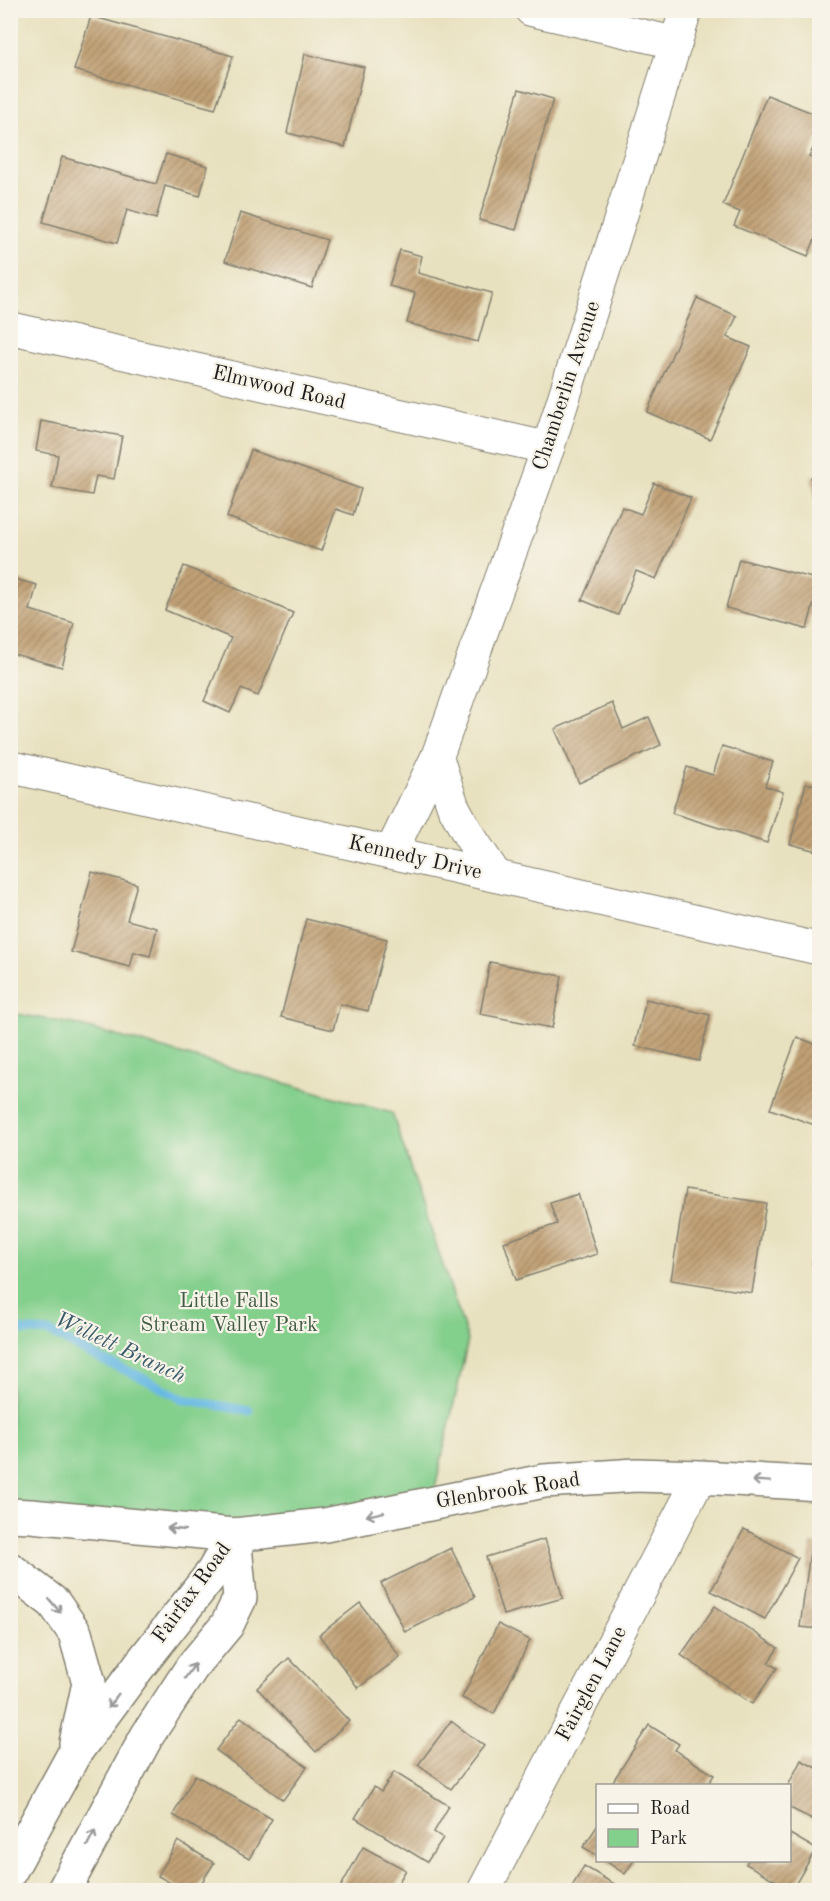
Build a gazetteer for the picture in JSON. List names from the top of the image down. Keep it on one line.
{"streets":{"street":["Chamberlin Avenue","Elmwood Road","Kennedy Drive","Glenbrook Road","Fairfax Road","Fairglen Lane"]},"crossings":[["Chamberlin Avenue","Elmwood Road"],["Chamberlin Avenue","Kennedy Drive"],["Glenbrook Road","Fairfax Road"],["Glenbrook Road","Fairglen Lane"]],"one_way":["Glenbrook Road"],"water":["Willett Branch"],"parks":["Little Falls Stream Valley Park"],"legend":["Road","Park"]}
